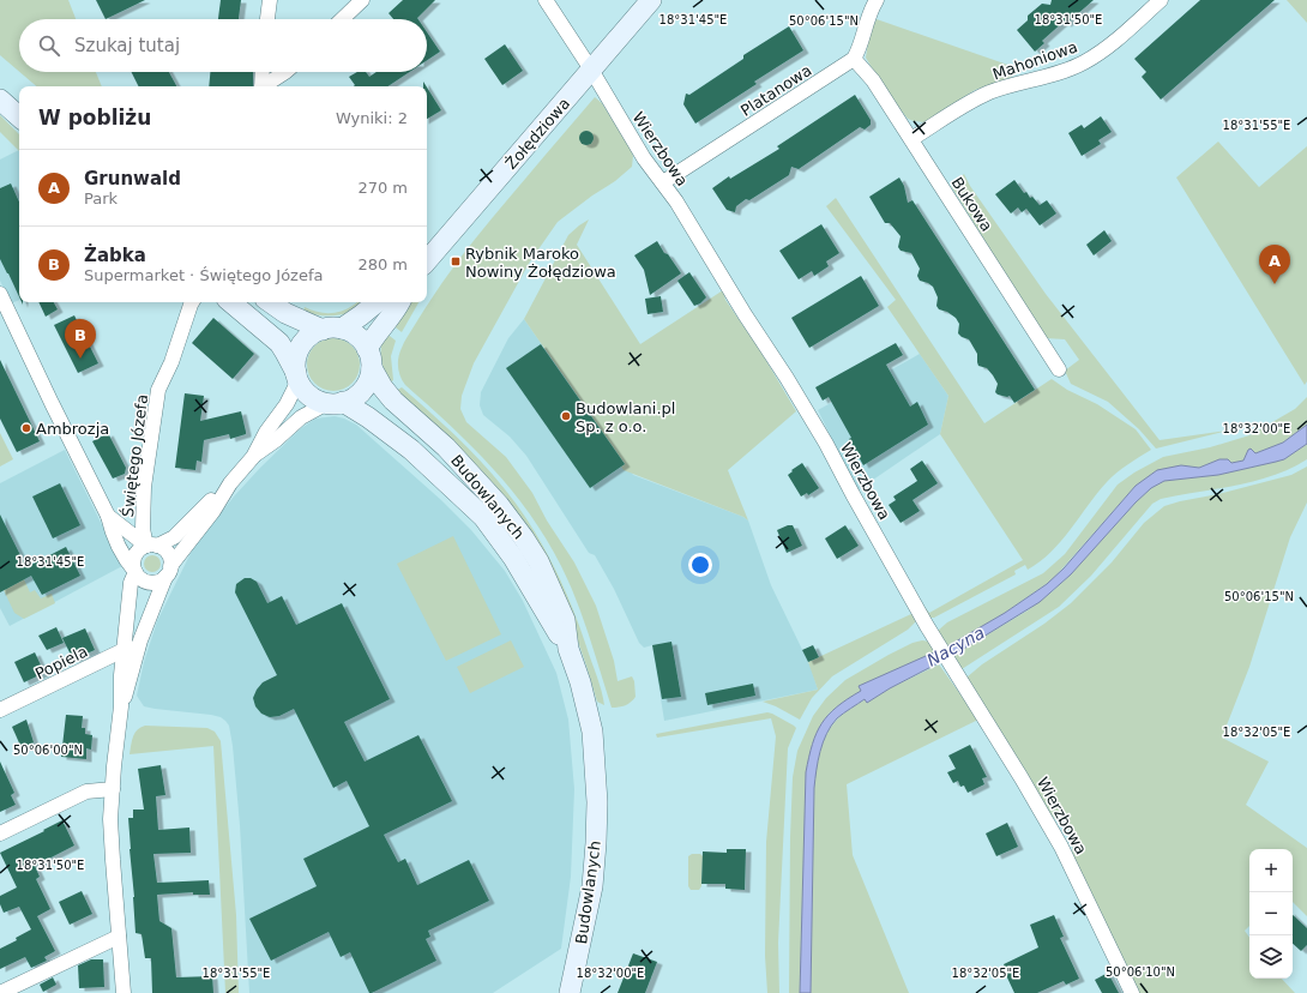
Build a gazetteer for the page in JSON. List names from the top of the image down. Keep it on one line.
{"streets":{"street":["Mahoniowa","Platanowa","Żołędziowa","Wierzbowa","Bukowa","Świętego Józefa","Budowlanych","Popiela"]},"crossings":[["Mahoniowa","Bukowa"],["Platanowa","Wierzbowa"],["Platanowa","Bukowa"],["Żołędziowa","Wierzbowa"]],"water":["Nacyna"],"places":{"transit":["Rybnik Maroko Nowiny Żołędziowa"],"other":["Budowlani.pl Sp. z o.o.","Ambrozja"]},"page":{"search":"Szukaj tutaj","heading":["W pobliżu","Wyniki: 2"],"list":[{"mark":"A","name":"Grunwald","note":"Park","value":"270 m"},{"mark":"B","name":"Żabka","note":"Supermarket · Świętego Józefa","value":"280 m"}],"pins":["A","B"],"map_buttons":["+","−"]},"coordinates":["18°31'50\"E","18°31'45\"E","50°06'15\"N","18°31'55\"E","18°32'00\"E","18°32'05\"E","50°06'00\"N","50°06'10\"N"]}
